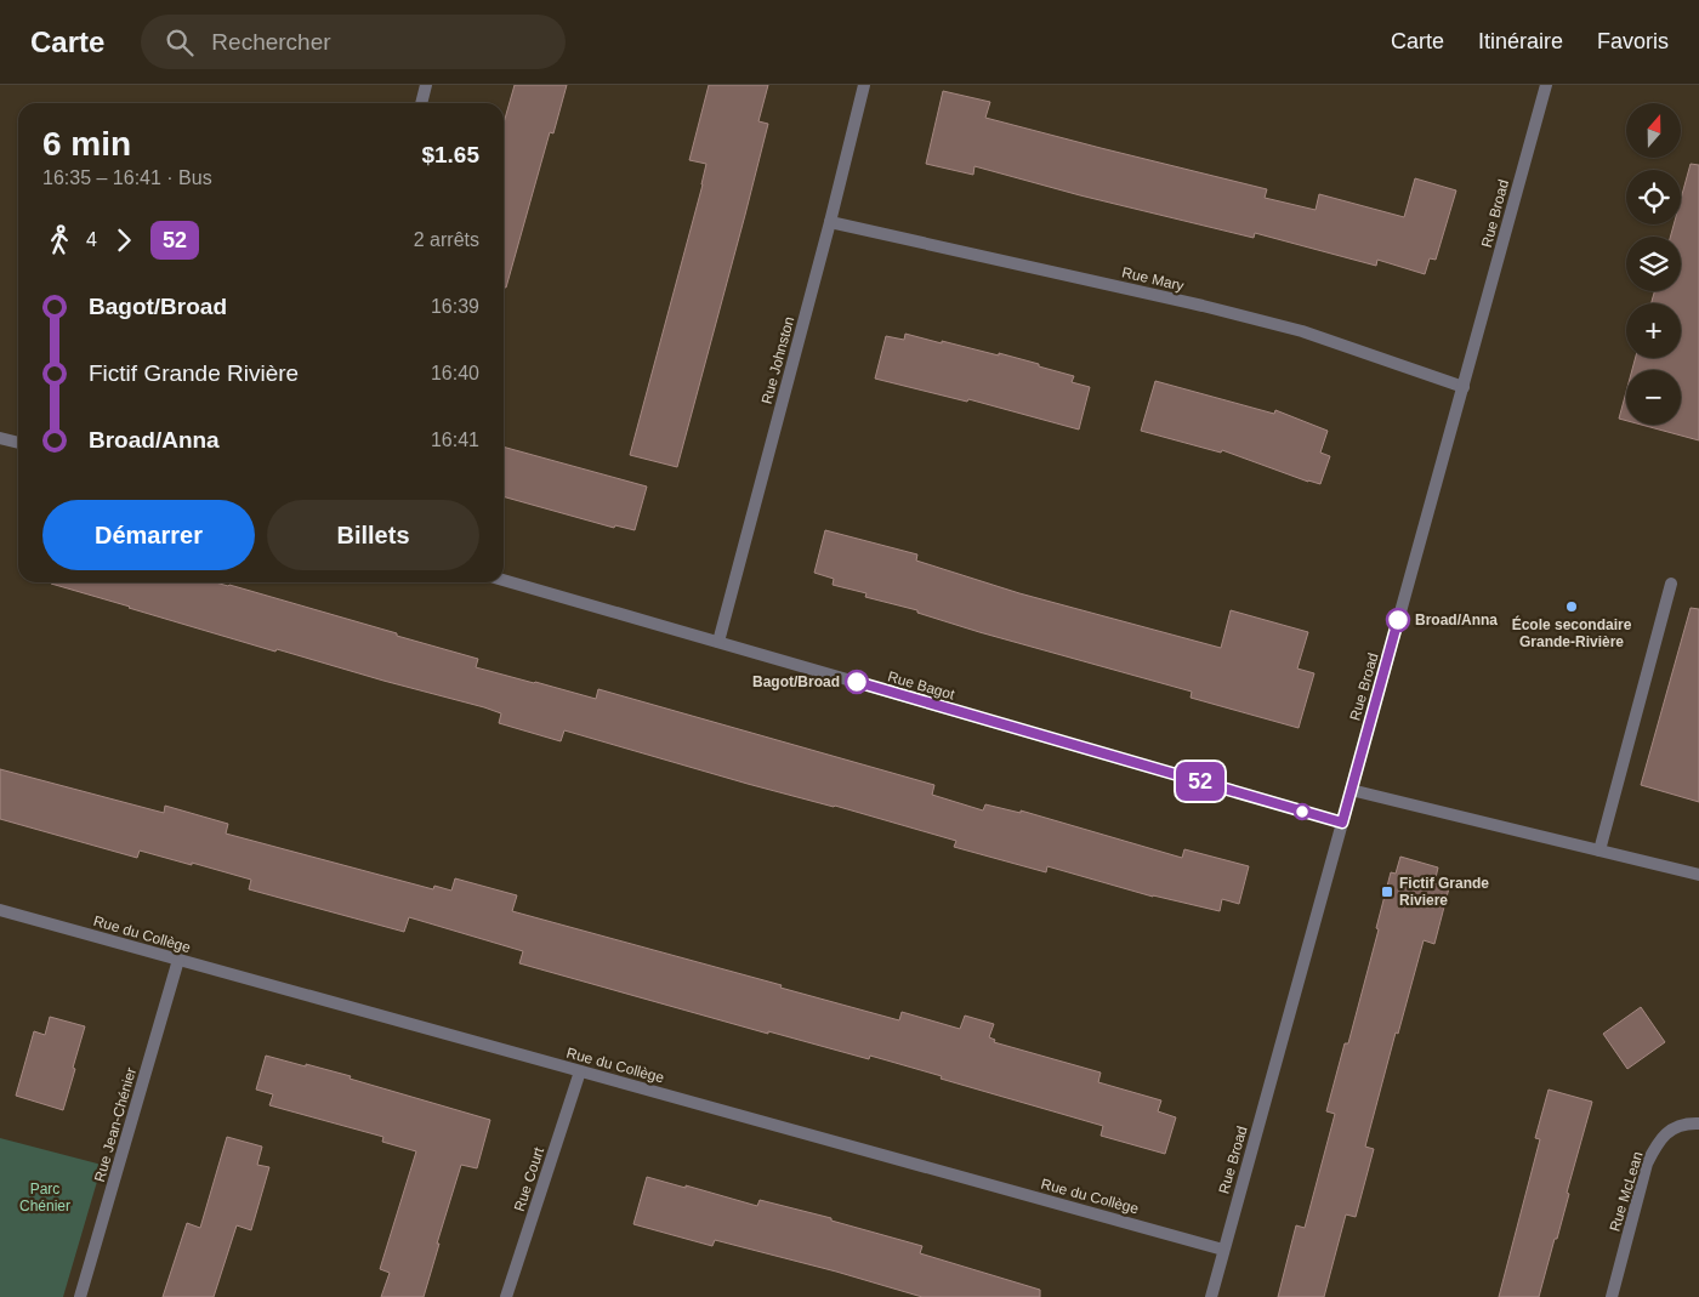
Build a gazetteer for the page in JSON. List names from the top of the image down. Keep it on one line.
{"streets":{"street":["Rue Broad","Rue Mary","Rue Johnston","Rue Bagot","Rue du Collège","Rue Jean-Chénier","Rue Court","Rue McLean"]},"crossings":[["Rue Broad","Rue Mary"],["Rue Broad","Rue Bagot"],["Rue Broad","Rue du Collège"],["Rue Mary","Rue Johnston"],["Rue Johnston","Rue Bagot"],["Rue du Collège","Rue Jean-Chénier"],["Rue du Collège","Rue Court"]],"parks":["Parc Chénier"],"places":{"other":["École secondaire Grande-Rivière","Broad/Anna","Bagot/Broad"],"transit":["Fictif Grande Riviere"]},"lines":["bus line 52"],"north":"top","page":{"header":"Carte","search":"Rechercher","nav":["Carte","Itinéraire","Favoris"],"on_map":"52","map_buttons":["+","−"],"heading":["6 min","16:35 – 16:41 · Bus","$1.65"],"legs":["4","52","2 arrêts"],"list":[{"name":"Bagot/Broad","value":"16:39"},{"name":"Fictif Grande Rivière","value":"16:40"},{"name":"Broad/Anna","value":"16:41"}],"buttons":["Démarrer","Billets"]}}
